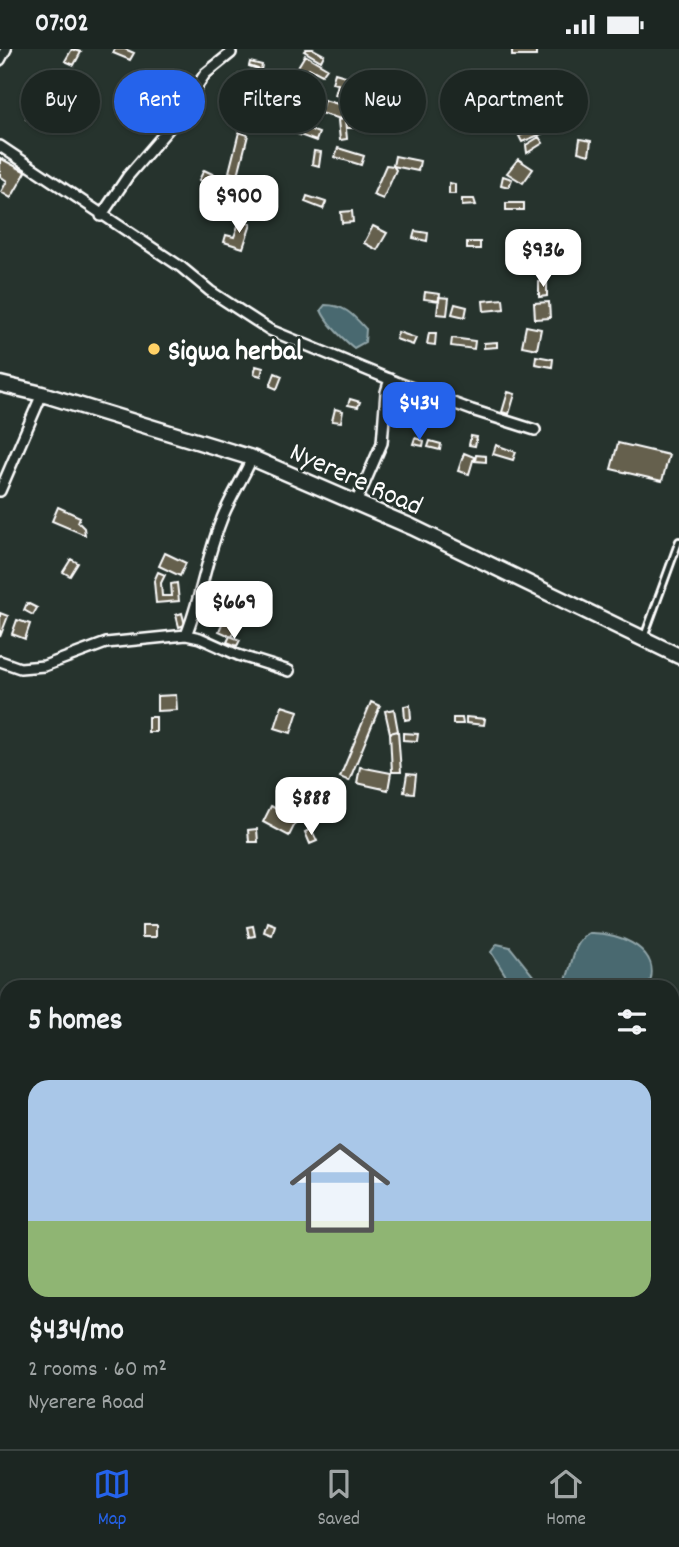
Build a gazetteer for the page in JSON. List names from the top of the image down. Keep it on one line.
{"streets":{"main road":["Nyerere Road"]},"places":["Sigwa herbal"],"page":{"status":"07:02","chip":["Buy","Rent","Filters","New","Apartment"],"price":["$900","$936","$434","$669","$888"],"heading":"5 homes","list":[{"name":"$434/mo","note":"2 rooms · 60 m² · Nyerere Road"}],"tabs":["Map","Saved","Home"]}}
